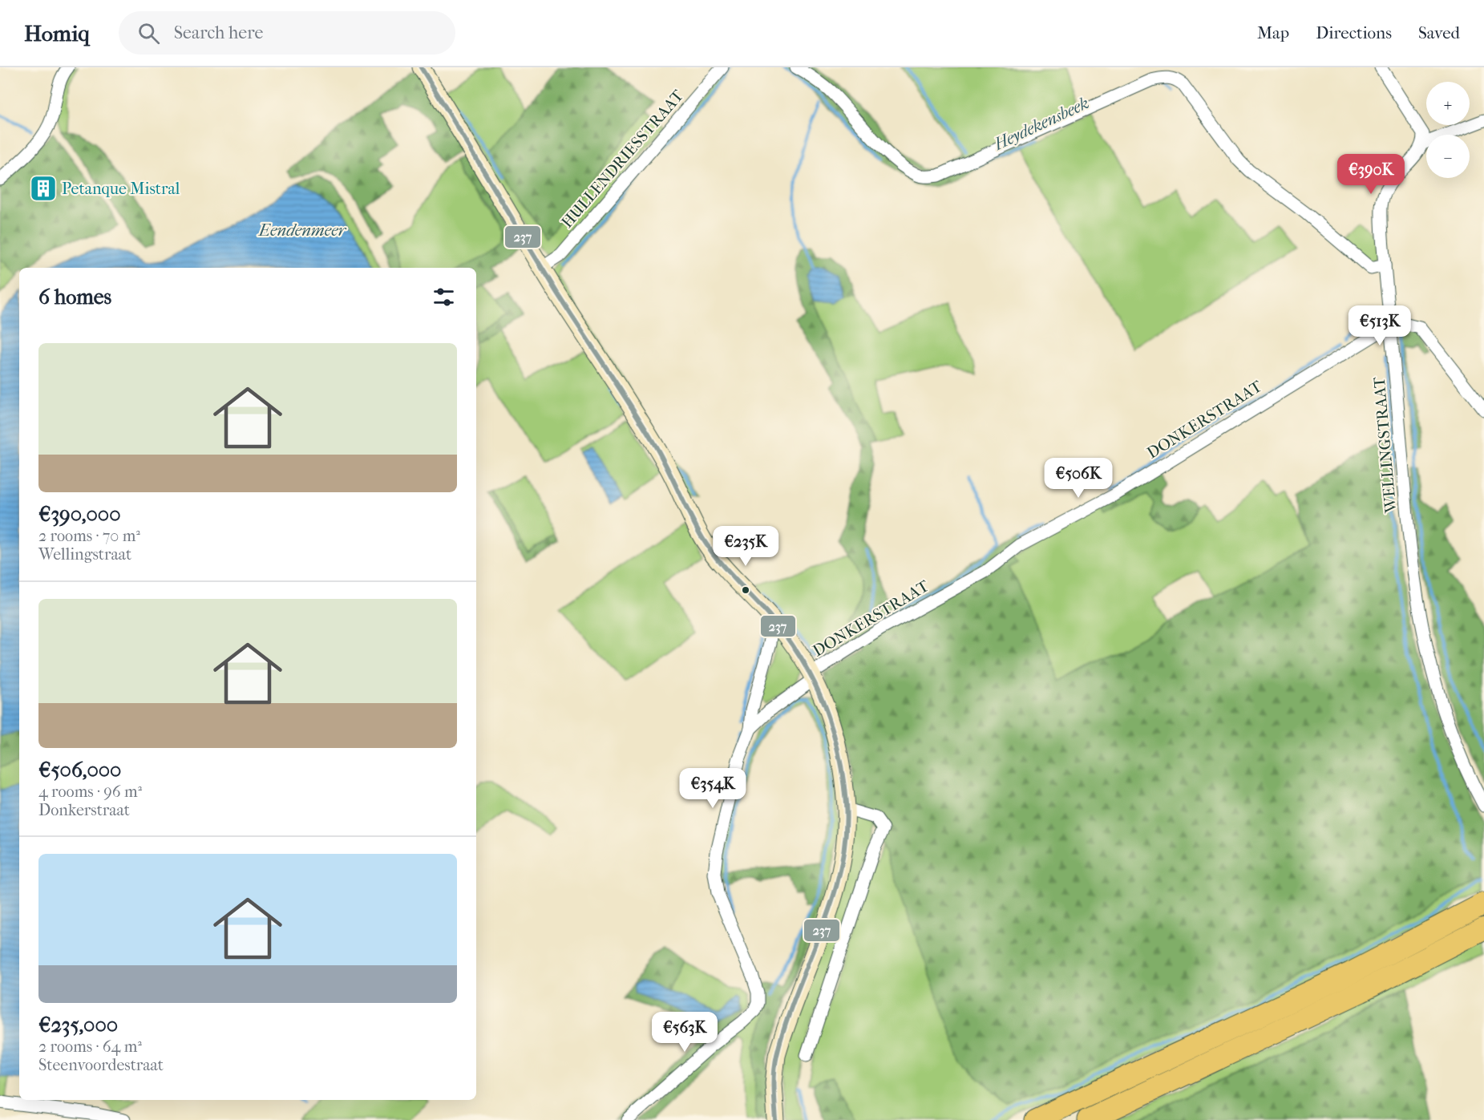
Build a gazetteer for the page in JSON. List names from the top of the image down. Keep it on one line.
{"streets":{"street":["HULLENDRIESSTRAAT","DONKERSTRAAT","WELLINGSTRAAT"]},"crossings":[["DONKERSTRAAT","WELLINGSTRAAT"]],"water":["Heydekensbeek","Eendenmeer"],"places":{"building":["Petanque Mistral"]},"lines":["transit line 237"],"page":{"header":"Homiq","search":"Search here","nav":["Map","Directions","Saved"],"map_buttons":["+","−"],"price":["€390K","€513K","€506K","€235K","€354K","€563K"],"heading":"6 homes","list":[{"name":"€390,000","note":"2 rooms · 70 m² · Wellingstraat"},{"name":"€506,000","note":"4 rooms · 96 m² · Donkerstraat"},{"name":"€235,000","note":"2 rooms · 64 m² · Steenvoordestraat"}]}}
